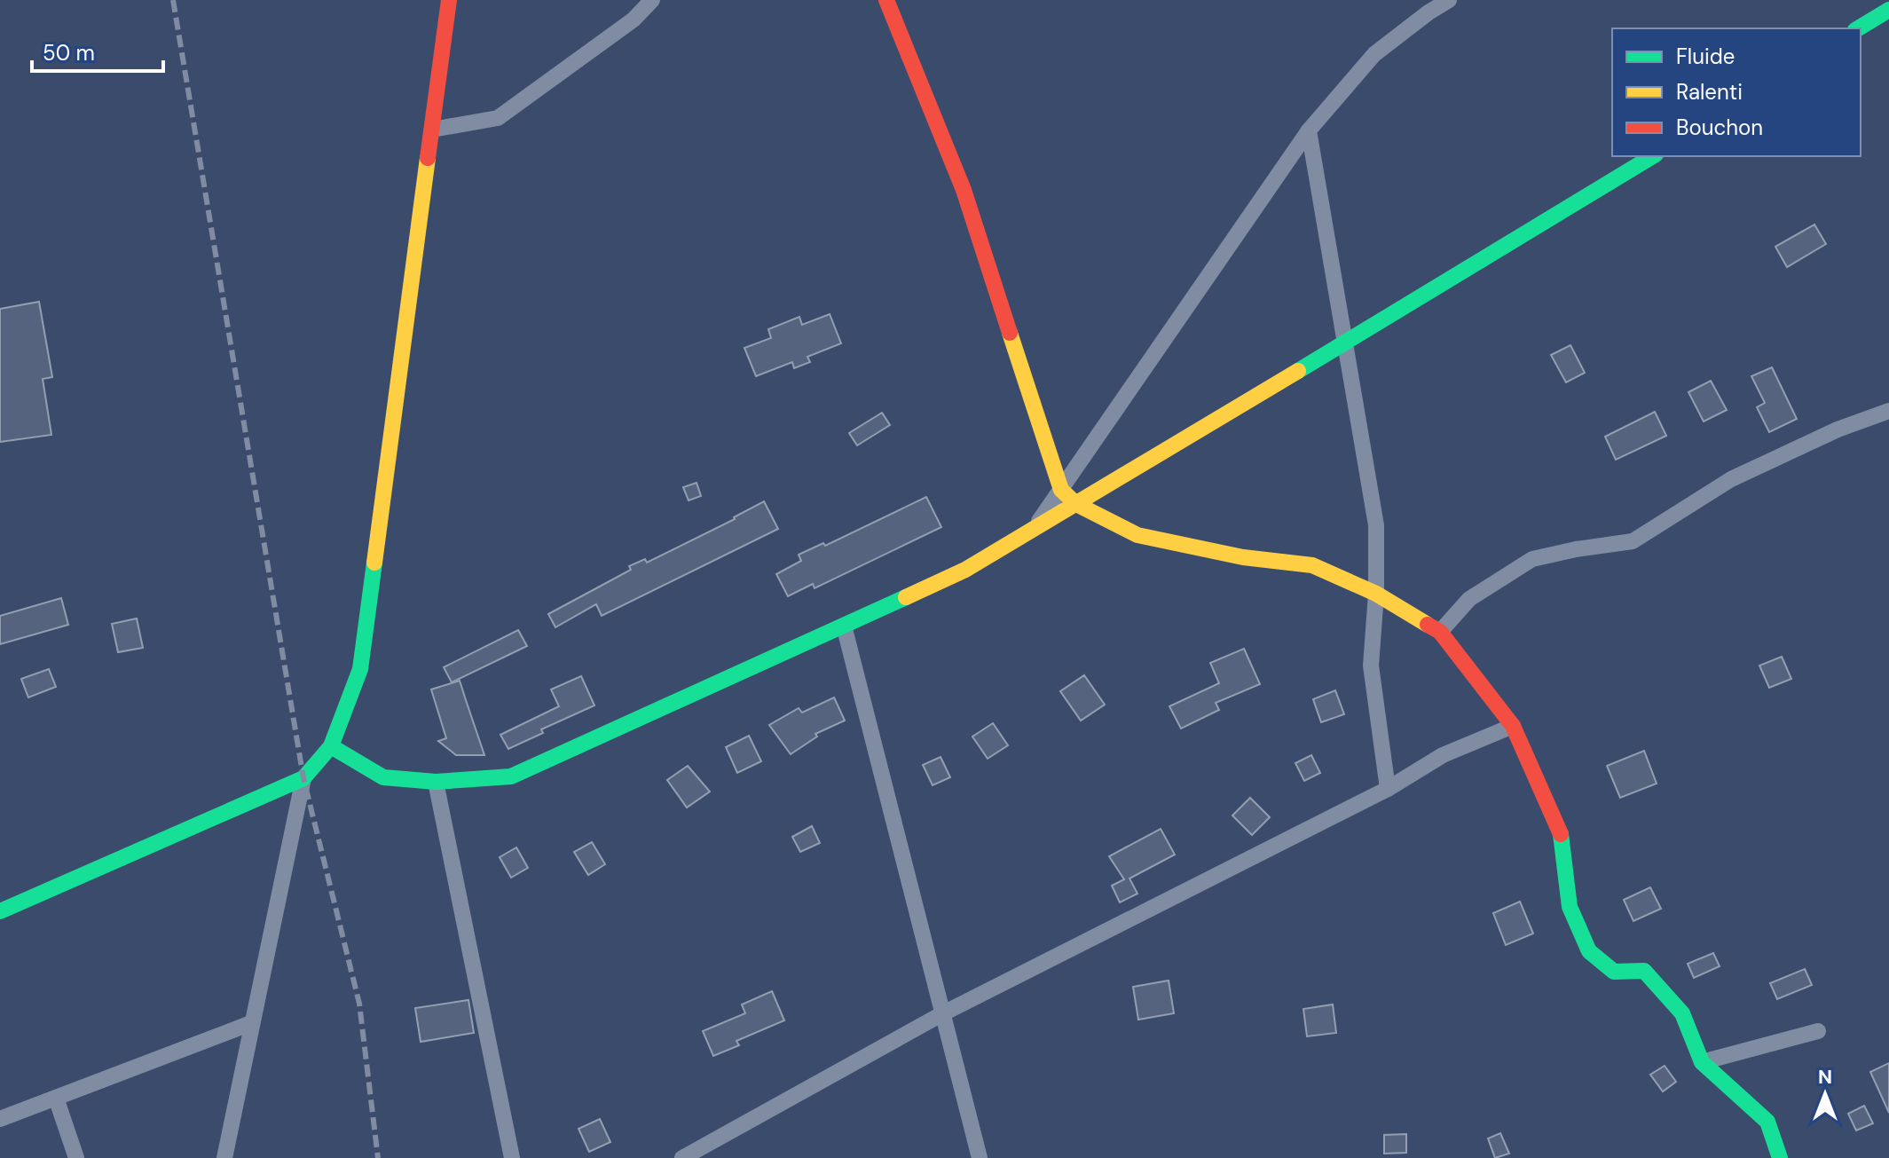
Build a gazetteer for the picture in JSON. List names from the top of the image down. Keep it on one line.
{"legend":["Fluide","Ralenti","Bouchon"],"scale_bar":"50 m","north":"top"}
